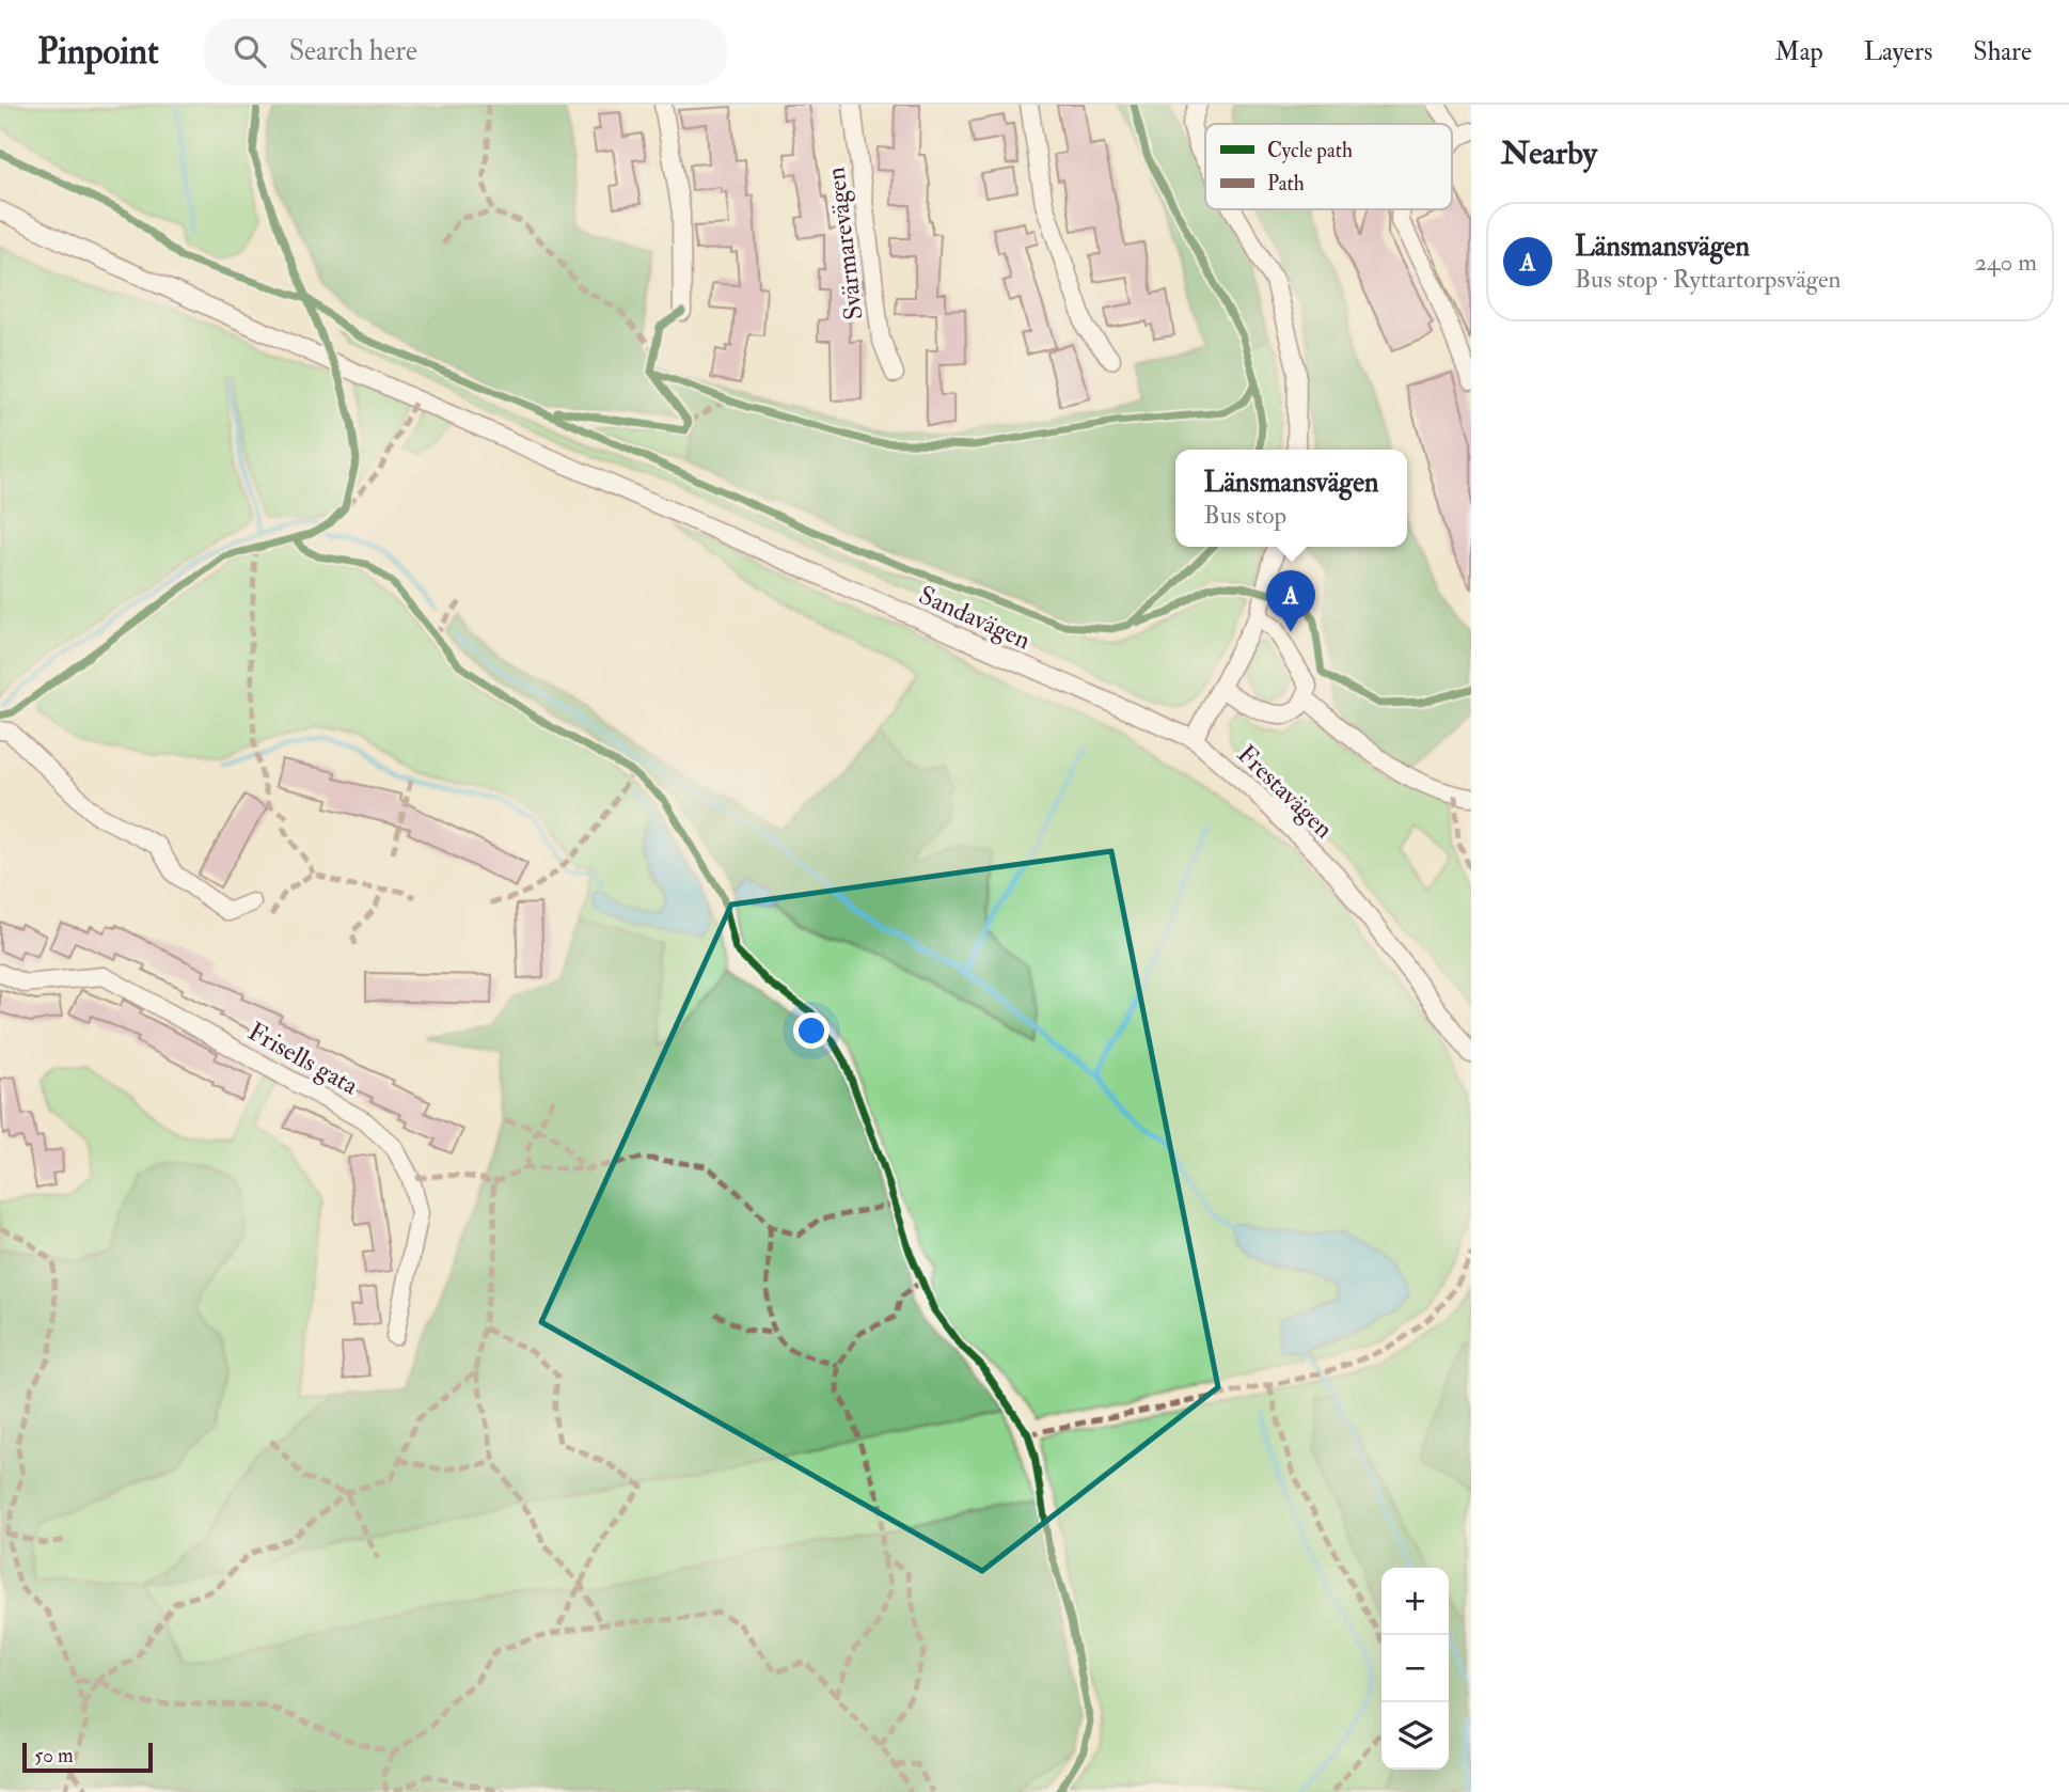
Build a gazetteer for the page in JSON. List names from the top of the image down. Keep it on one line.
{"streets":{"street":["Svärmarevägen","Sandavägen","Frestavägen","Frisells gata"]},"crossings":[["Sandavägen","Frestavägen"]],"legend":["Cycle path","Path"],"scale_bar":"50 m","page":{"header":"Pinpoint","search":"Search here","nav":["Map","Layers","Share"],"heading":"Nearby","list":[{"mark":"A","name":"Länsmansvägen","note":"Bus stop · Ryttartorpsvägen","value":"240 m"}],"popup":["Länsmansvägen","Bus stop"],"pins":"A","map_buttons":["+","−"],"scale":"50 m"}}
